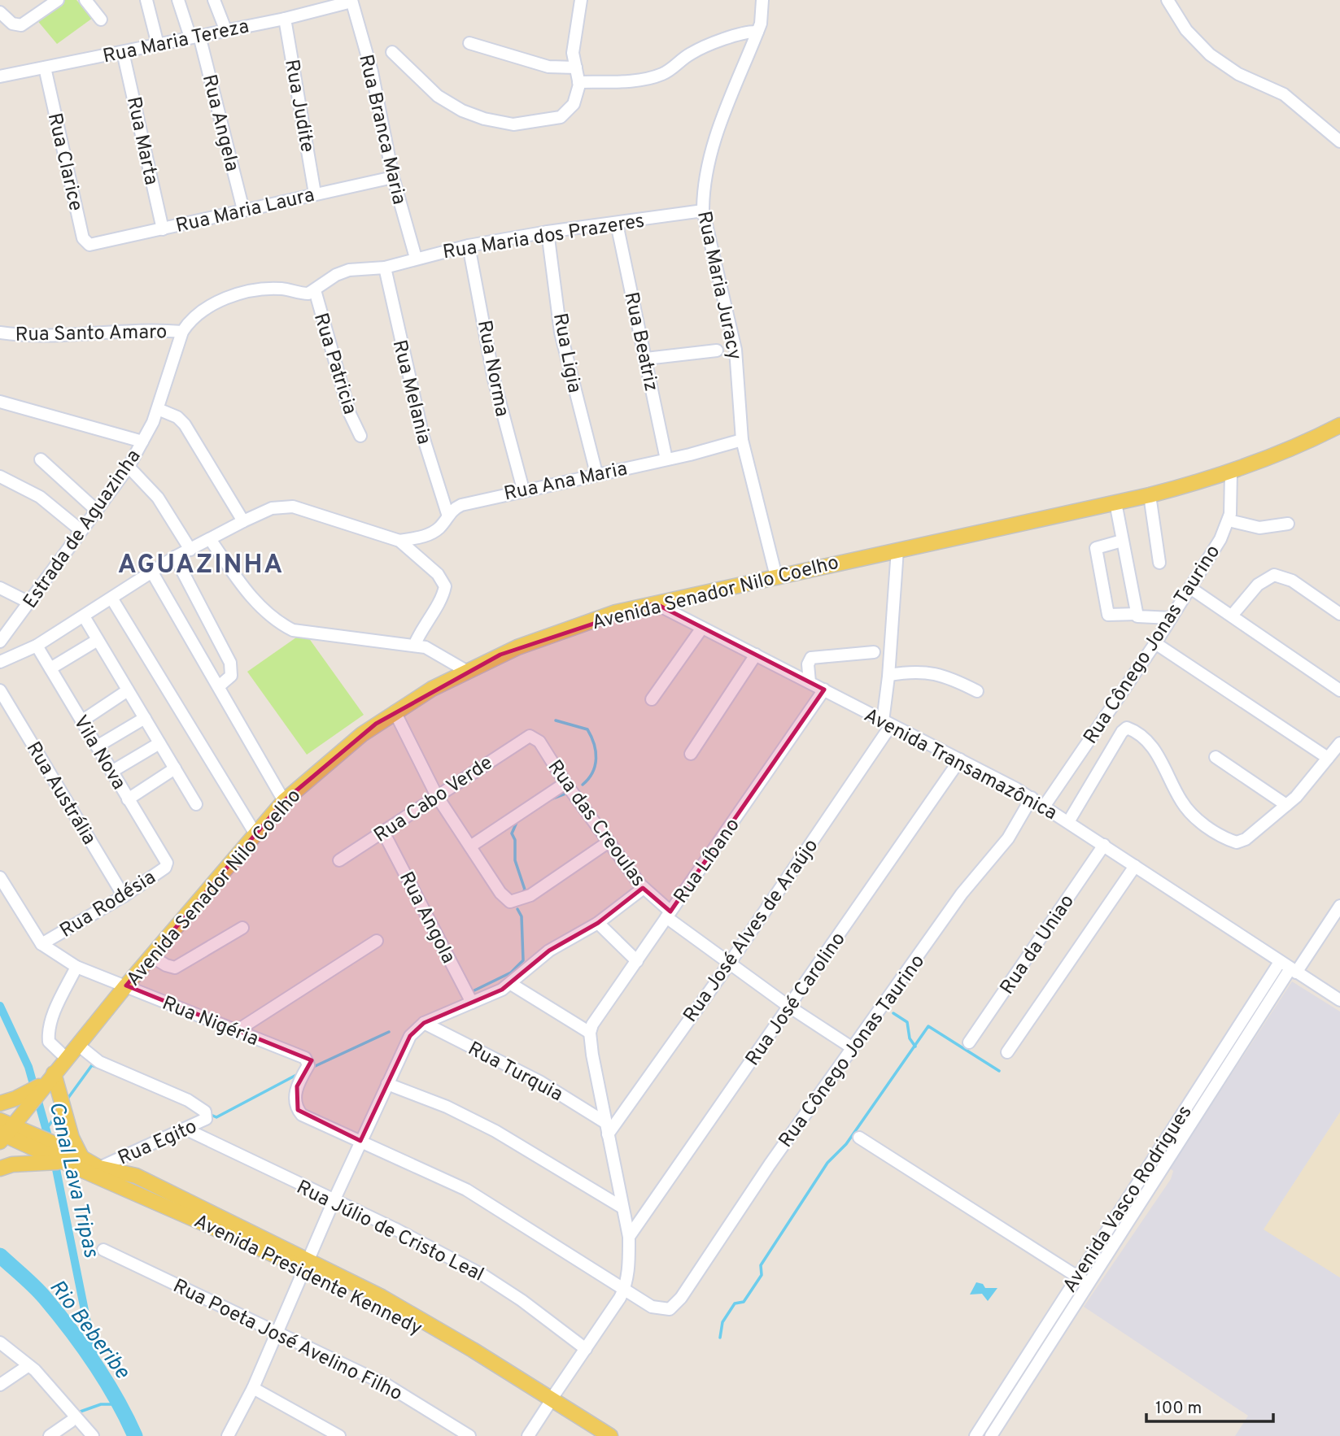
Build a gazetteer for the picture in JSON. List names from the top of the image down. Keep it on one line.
{"streets":{"main road":["Avenida Senador Nilo Coelho","Avenida Presidente Kennedy"],"street":["Rua Maria Tereza","Rua Judite","Rua Angela","Rua Branca Maria","Rua Marta","Rua Clarice","Rua Maria Laura","Rua Maria dos Prazeres","Rua Maria Juracy","Rua Santo Amaro","Rua Beatriz","Rua Ligia","Rua Patricia","Rua Norma","Rua Melania","Rua Ana Maria","Estrada de Aguazinha","Rua Cônego Jonas Taurino","Vila Nova","Avenida Transamazônica","Rua Austrália","Rua Cabo Verde","Rua das Creoulas","Rua Líbano","Rua Rodésia","Rua Angola","Rua José Alves de Araújo","Rua da Uniao","Rua José Carolino","Rua Nigéria","Rua Turquia","Rua Egito","Avenida Vasco Rodrigues","Rua Júlio de Cristo Leal","Rua Poeta José Avelino Filho"]},"crossings":[["Rua Maria Tereza","Rua Judite"],["Rua Maria Tereza","Rua Angela"],["Rua Maria Tereza","Rua Branca Maria"],["Rua Maria Tereza","Rua Marta"],["Rua Maria Tereza","Rua Clarice"],["Rua Judite","Rua Maria Laura"],["Rua Angela","Rua Maria Laura"],["Rua Branca Maria","Rua Maria Laura"],["Rua Branca Maria","Rua Maria dos Prazeres"],["Rua Marta","Rua Maria Laura"],["Rua Clarice","Rua Maria Laura"],["Rua Maria dos Prazeres","Rua Maria Juracy"],["Rua Maria dos Prazeres","Rua Beatriz"],["Rua Maria dos Prazeres","Rua Ligia"],["Rua Maria dos Prazeres","Rua Norma"],["Rua Maria dos Prazeres","Rua Melania"],["Rua Maria Juracy","Rua Ana Maria"],["Rua Maria Juracy","Avenida Senador Nilo Coelho"],["Rua Santo Amaro","Estrada de Aguazinha"],["Rua Beatriz","Rua Ana Maria"],["Rua Ligia","Rua Ana Maria"],["Rua Patricia","Estrada de Aguazinha"],["Rua Norma","Rua Ana Maria"],["Rua Melania","Rua Ana Maria"],["Avenida Senador Nilo Coelho","Rua Cônego Jonas Taurino"],["Avenida Senador Nilo Coelho","Avenida Transamazônica"],["Avenida Senador Nilo Coelho","Rua José Alves de Araújo"],["Avenida Senador Nilo Coelho","Rua Nigéria"],["Avenida Senador Nilo Coelho","Rua Egito"],["Avenida Senador Nilo Coelho","Avenida Presidente Kennedy"],["Rua Cônego Jonas Taurino","Avenida Transamazônica"],["Rua Cônego Jonas Taurino","Rua das Creoulas"],["Vila Nova","Rua Rodésia"],["Avenida Transamazônica","Rua Líbano"],["Avenida Transamazônica","Rua José Alves de Araújo"],["Avenida Transamazônica","Rua da Uniao"],["Avenida Transamazônica","Rua José Carolino"],["Avenida Transamazônica","Avenida Vasco Rodrigues"],["Rua Austrália","Rua Rodésia"],["Rua Cabo Verde","Rua das Creoulas"],["Rua Cabo Verde","Rua Angola"],["Rua das Creoulas","Rua Líbano"],["Rua das Creoulas","Rua José Alves de Araújo"],["Rua das Creoulas","Rua José Carolino"],["Rua Rodésia","Rua Nigéria"],["Rua José Alves de Araújo","Rua Turquia"],["Rua Egito","Rua Júlio de Cristo Leal"],["Rua Egito","Avenida Presidente Kennedy"]],"districts":["AGUAZINHA"],"water":["Canal Lava Tripas","Rio Beberibe"],"scale_bar":"100 m"}
